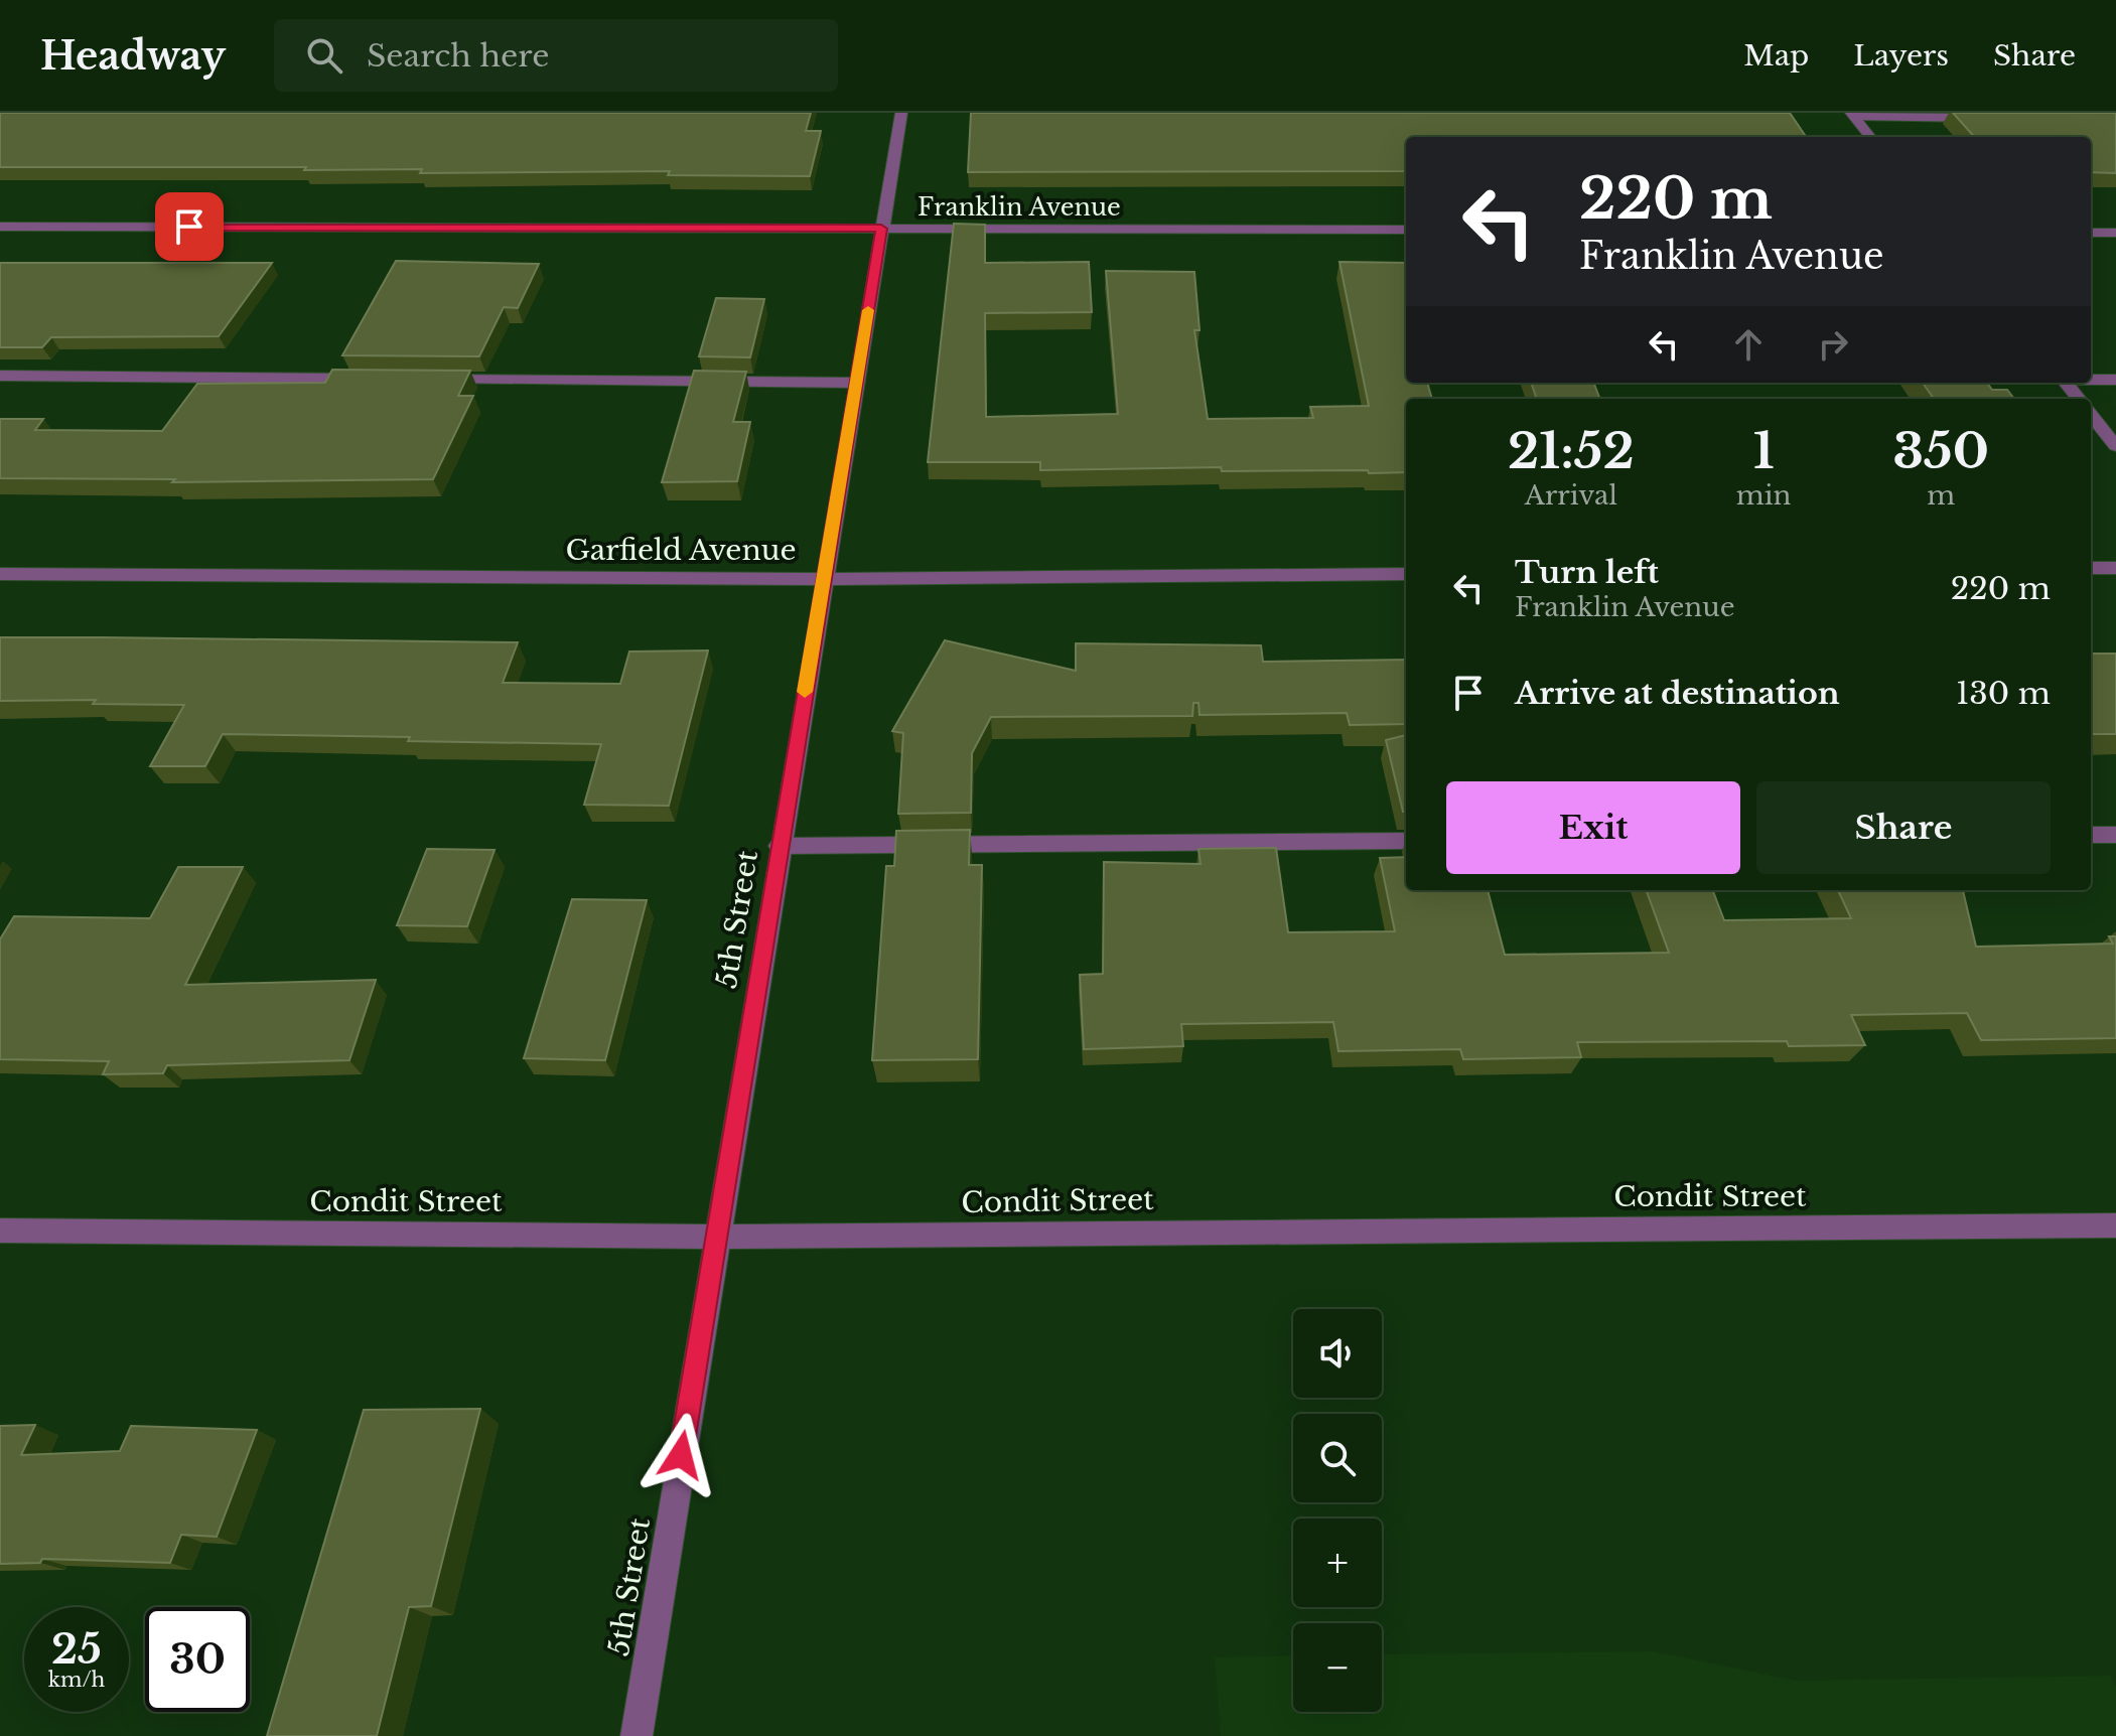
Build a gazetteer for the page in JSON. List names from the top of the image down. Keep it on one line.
{"streets":{"street":["Franklin Avenue","Garfield Avenue","5th Street","Condit Street"]},"crossings":[["Franklin Avenue","5th Street"],["Garfield Avenue","5th Street"],["5th Street","Condit Street"]],"page":{"header":"Headway","search":"Search here","nav":["Map","Layers","Share"],"turn":["220 m","Franklin Avenue"],"eta":["21:52","Arrival","1","min","350","m"],"list":[{"name":"Turn left","note":"Franklin Avenue","value":"220 m"},{"name":"Arrive at destination","value":"130 m"}],"buttons":["Exit","Share"],"map_buttons":["+","−"],"speed":"25 km/h","limit":"30"}}
